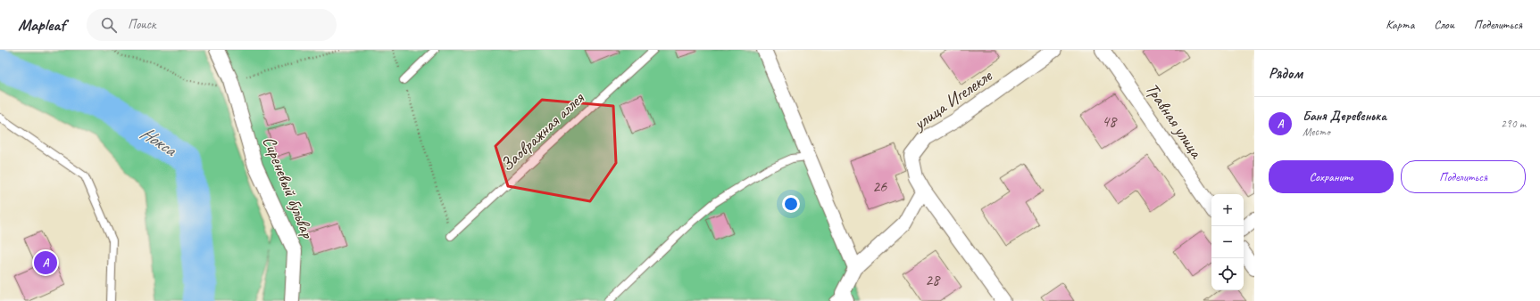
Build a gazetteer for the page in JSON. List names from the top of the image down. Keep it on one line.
{"streets":{"street":["улица Игелекле","Травная улица","Сиреневый бульвар"],"lane":["Заовражная аллея"]},"water":["Нокса"],"house_numbers":["48","26","28"],"page":{"header":"Mapleaf","search":"Поиск","nav":["Карта","Слои","Поделиться"],"heading":"Рядом","list":[{"mark":"A","name":"Баня Деревенька","note":"Место","value":"290 m"}],"buttons":["Сохранить","Поделиться"],"map_buttons":["+","−"],"pins":"A"}}
